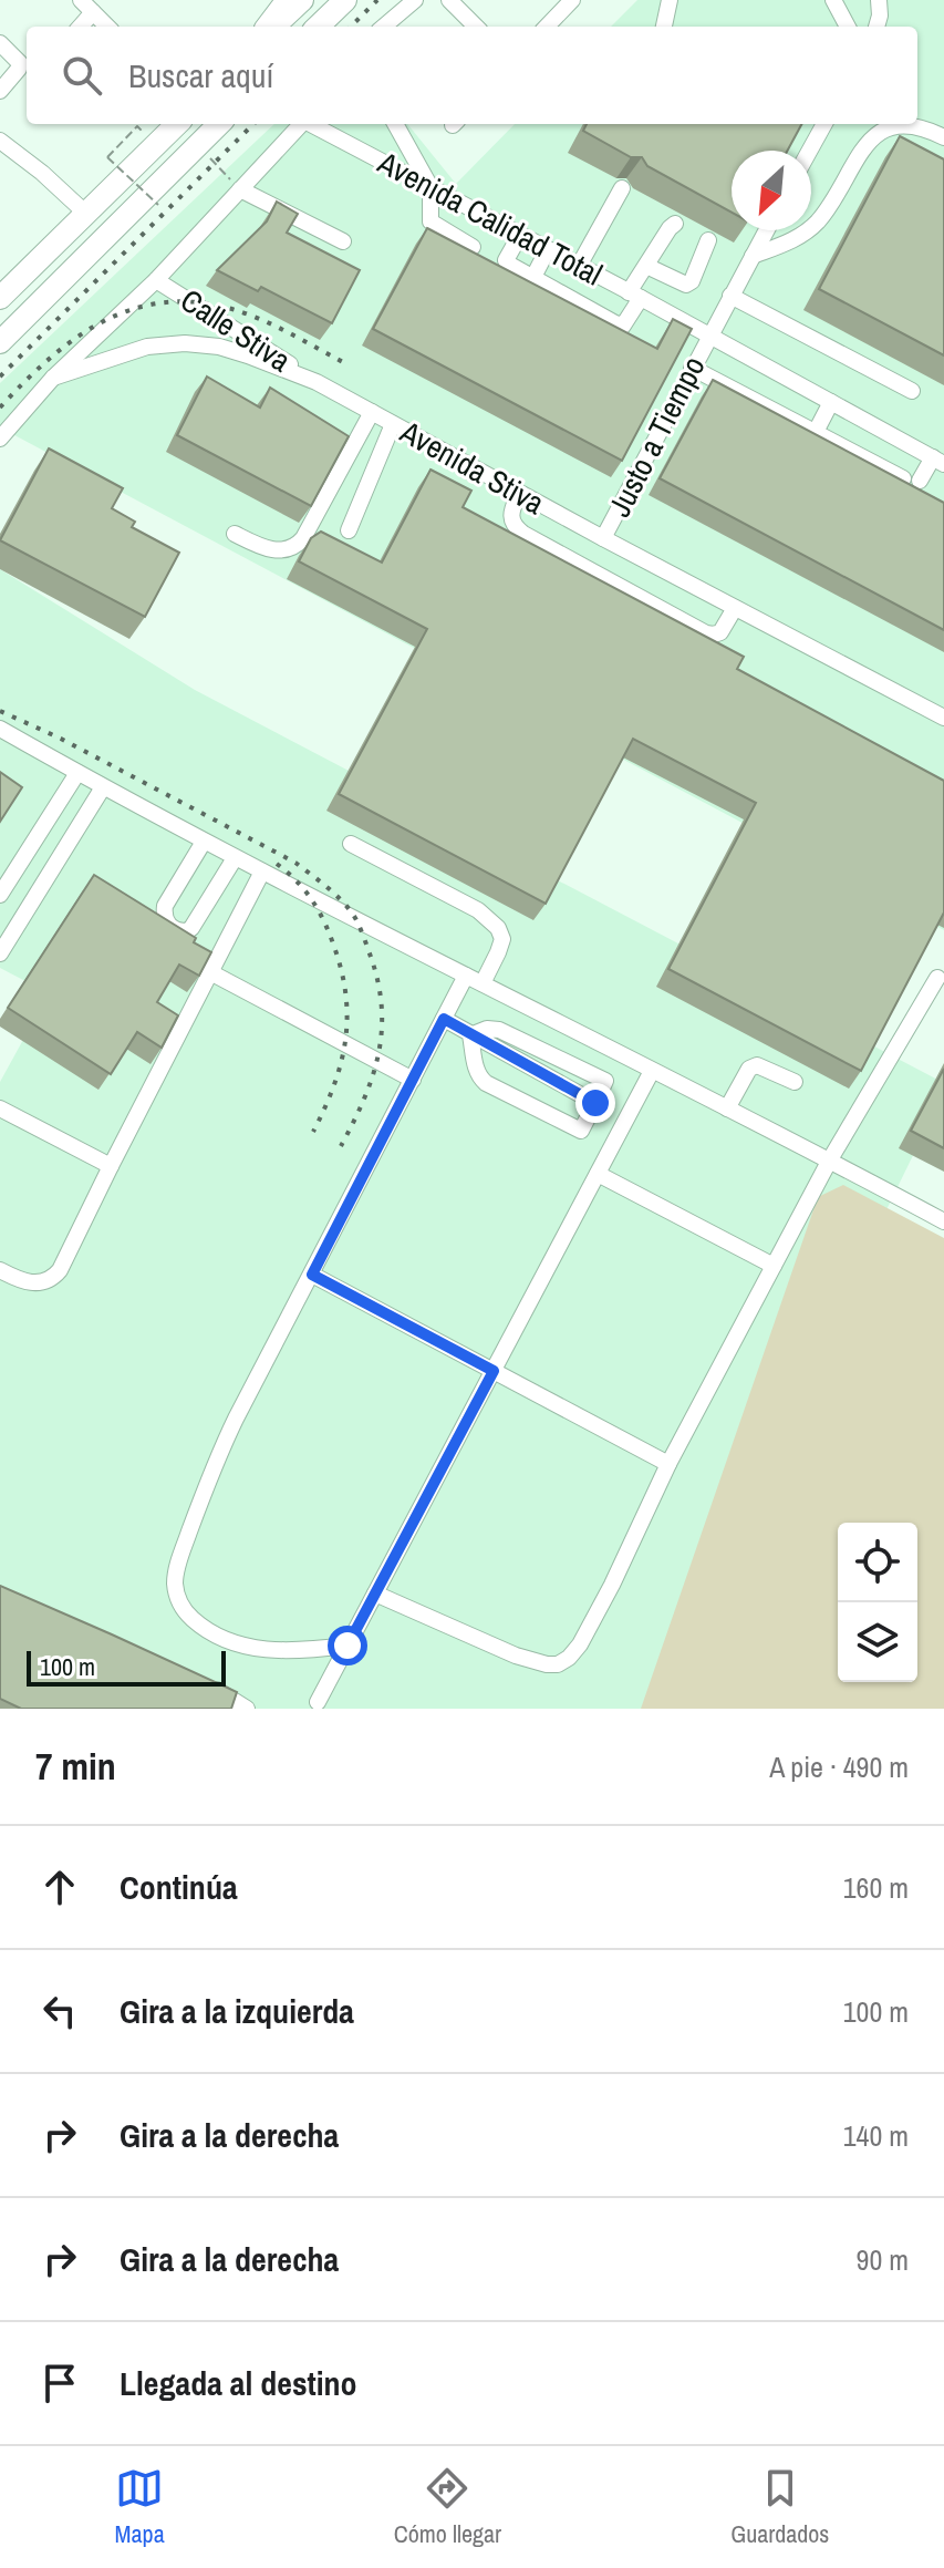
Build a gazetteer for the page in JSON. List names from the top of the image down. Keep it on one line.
{"streets":{"street":["Avenida Calidad Total","Calle Stiva","Justo a Tiempo","Avenida Stiva"]},"crossings":[["Avenida Calidad Total","Calle Stiva"],["Avenida Calidad Total","Justo a Tiempo"],["Avenida Calidad Total","Avenida Stiva"],["Calle Stiva","Avenida Stiva"],["Justo a Tiempo","Avenida Stiva"]],"scale_bar":"100 m","north":"bottom left","page":{"search":"Buscar aquí","scale":"100 m","heading":["7 min","A pie · 490 m"],"list":[["Continúa","160 m"],["Gira a la izquierda","100 m"],["Gira a la derecha","140 m"],["Gira a la derecha","90 m"],"Llegada al destino"],"nav":["Mapa","Cómo llegar","Guardados"]}}
